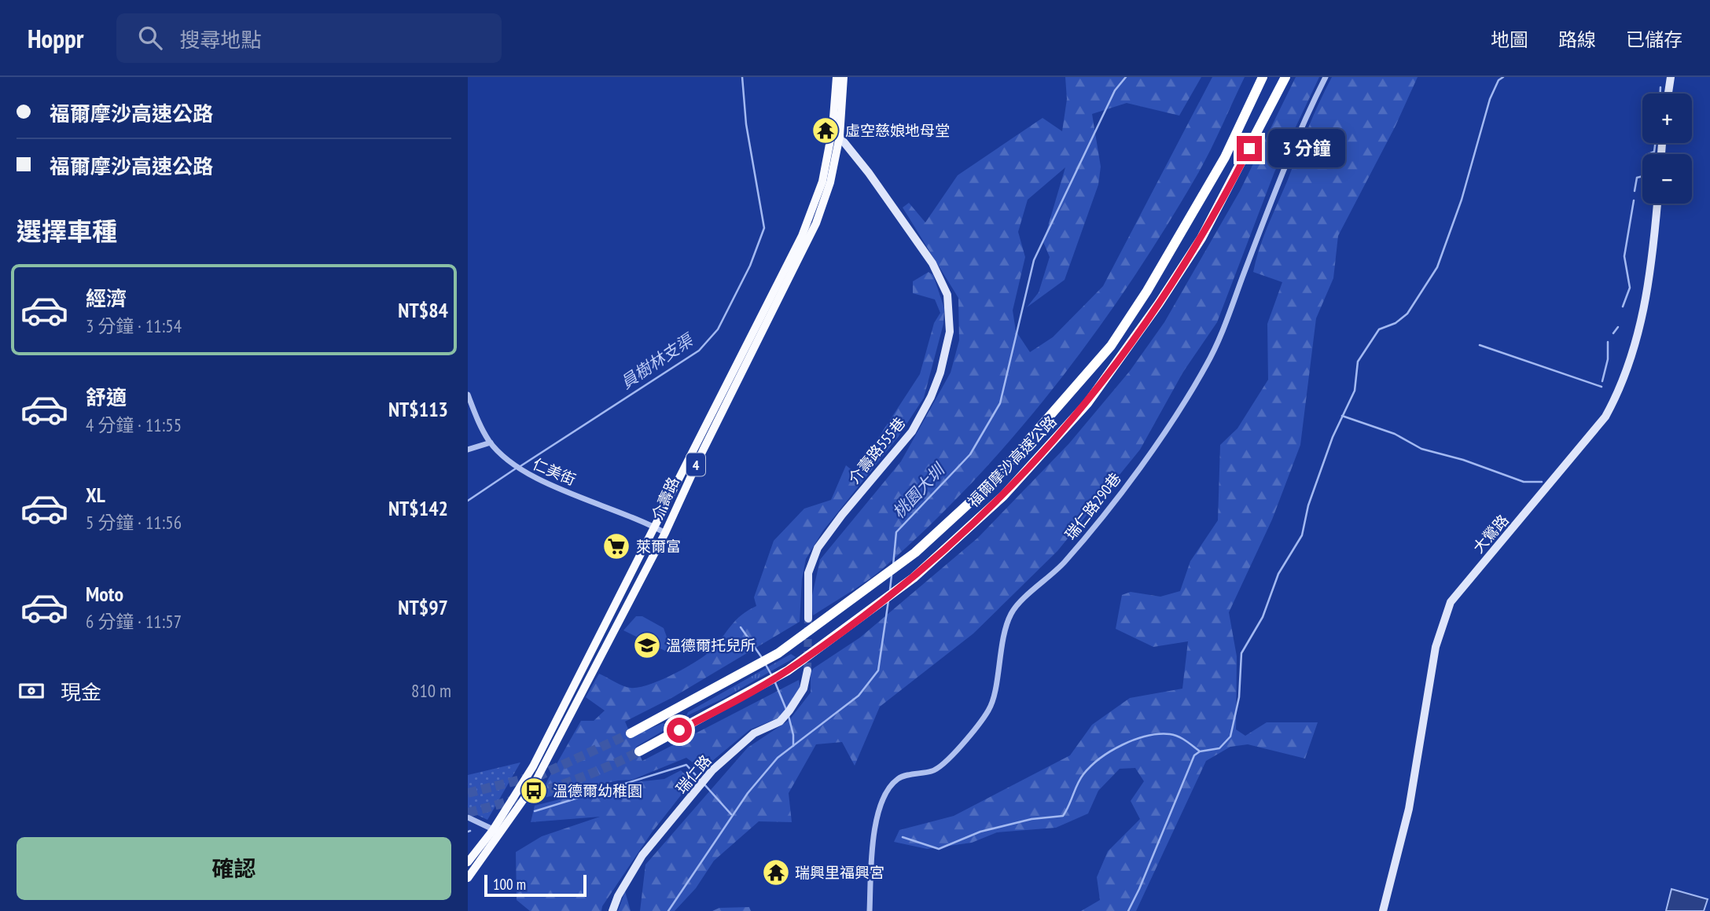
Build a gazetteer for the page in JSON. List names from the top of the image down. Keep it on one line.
{"streets":{"highway":["福爾摩沙高速公路"],"main road":["4","介壽路"],"street":["介壽路555巷","仁美街","瑞仁路290巷","大鶯路","瑞仁路"]},"crossings":[["介壽路555巷","介壽路"],["仁美街","介壽路"]],"water":["員樹林支渠","桃園大圳"],"places":{"temple":["虛空慈娘地母堂","瑞興里福興宮"],"supermarket":["萊爾富"],"school or university":["溫德爾托兒所"],"bus stop":["溫德爾幼稚園"]},"scale_bar":"100 m","page":{"header":"Hoppr","search":"搜尋地點","nav":["地圖","路線","已儲存"],"banner":["福爾摩沙高速公路","福爾摩沙高速公路"],"map_buttons":["+","−"],"bubble":"3 分鐘","heading":"選擇車種","list":[{"name":"經濟","note":"3 分鐘 · 11:54","value":"NT$84"},{"name":"舒適","note":"4 分鐘 · 11:55","value":"NT$113"},{"name":"XL","note":"5 分鐘 · 11:56","value":"NT$142"},{"name":"Moto","note":"6 分鐘 · 11:57","value":"NT$97"}],"pay":["現金","810 m"],"buttons":"確認","scale":"100 m"}}
